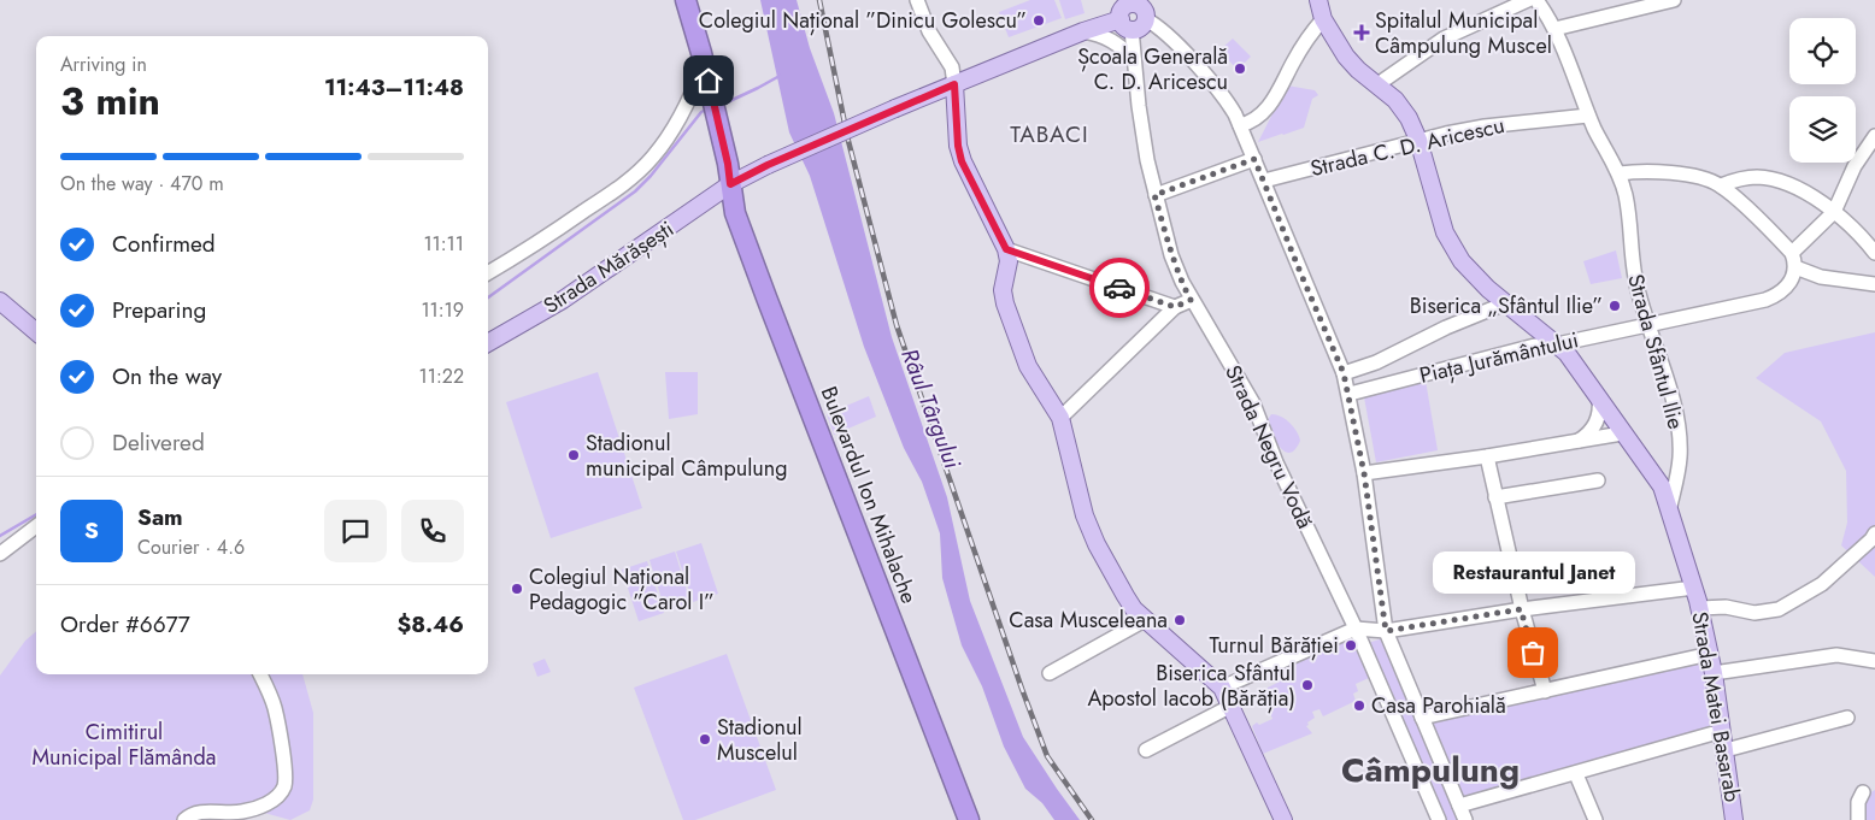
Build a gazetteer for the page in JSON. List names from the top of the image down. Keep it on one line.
{"streets":{"highway":["Bulevardul Ion Mihalache"],"main road":["Strada Mărășești","Strada Matei Basarab"],"street":["Strada C. D. Aricescu","Strada Sfântul Ilie","Piața Jurământului","Strada Negru Vodă"]},"crossings":[["Strada C. D. Aricescu","Strada Sfântul Ilie"],["Strada C. D. Aricescu","Strada Matei Basarab"],["Strada Mărășești","Strada Negru Vodă"],["Strada Mărășești","Bulevardul Ion Mihalache"],["Strada Sfântul Ilie","Piața Jurământului"],["Strada Sfântul Ilie","Strada Matei Basarab"],["Piața Jurământului","Strada Matei Basarab"]],"districts":["TABACI","Câmpulung"],"water":["Râul Târgului"],"parks":["Cimitirul Municipal Flămânda"],"places":{"other":["Colegiul Național ”Dinicu Golescu”","Școala Generală C. D. Aricescu","Biserica „Sfântul Ilie”","Stadionul municipal Câmpulung","Colegiul Național Pedagogic ”Carol I”","Casa Musceleana","Turnul Bărăției","Restaurantul Janet","Biserica Sfântul Apostol Iacob (Bărăția)","Casa Parohială","Stadionul Muscelul"],"health":["Spitalul Municipal Câmpulung Muscel"]},"page":{"heading":["3 min","Arriving in","11:43–11:48"],"panel":["Sam","Courier · 4.6","Order #6677","$8.46"],"bar":"On the way · 470 m","list":[["Confirmed","11:11"],["Preparing","11:19"],["On the way","11:22"],"Delivered"],"round":"S","bubble":"Restaurantul Janet"}}
